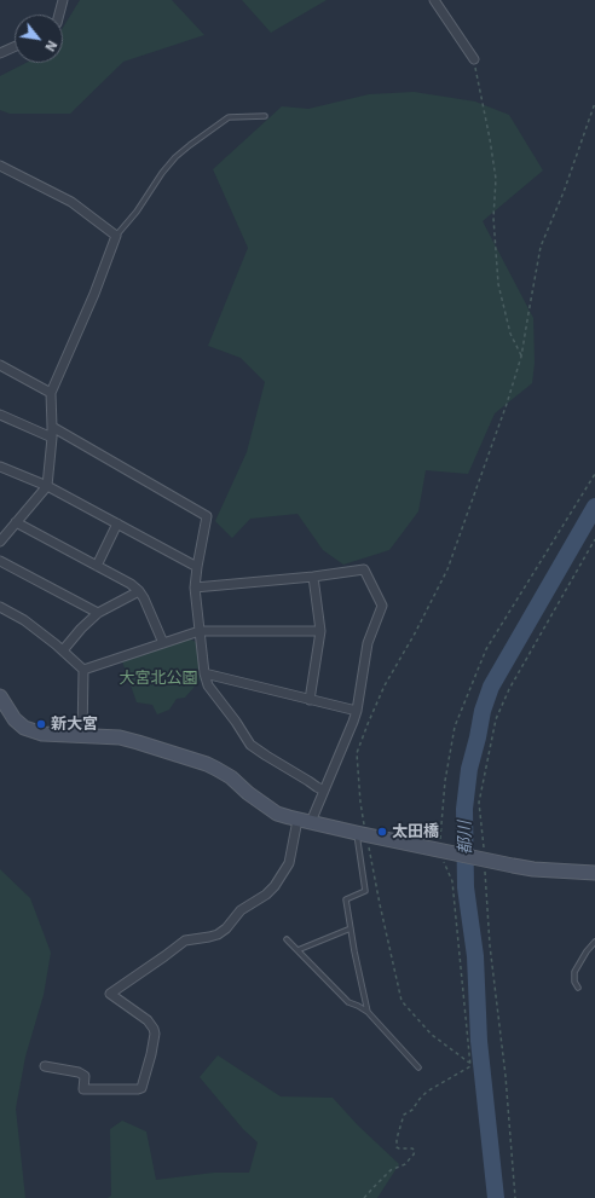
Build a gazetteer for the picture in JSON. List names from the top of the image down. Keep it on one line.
{"water":["都川"],"parks":["大宮北公園"],"places":["新大宮","太田橋"],"north":"bottom right"}
